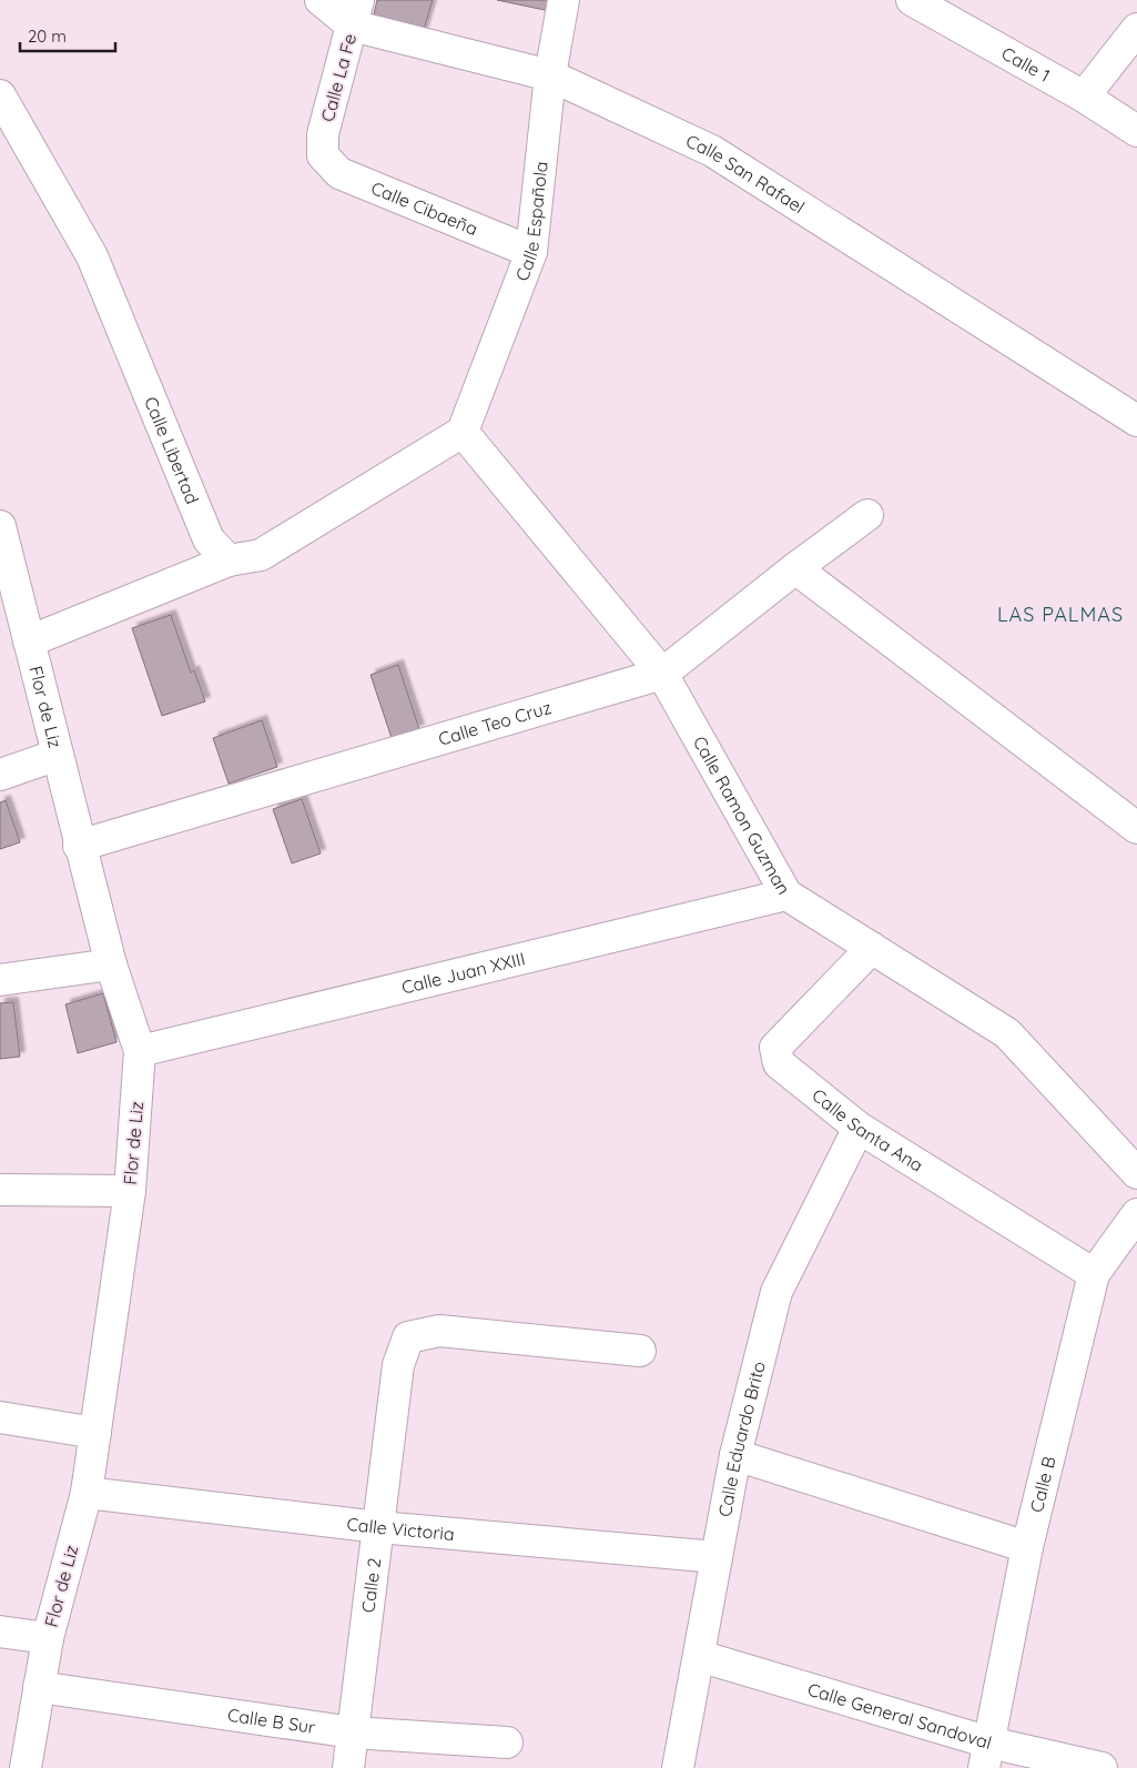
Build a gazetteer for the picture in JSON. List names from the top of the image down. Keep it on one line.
{"streets":{"street":["Calle 1","Calle La Fe","Calle San Rafael","Calle Cibaeña","Calle Española","Calle Libertad","Flor de Liz","Calle Teo Cruz","Calle Ramon Guzman","Calle Juan XXIII","Calle Santa Ana","Calle Eduardo Brito","Calle B","Calle Victoria","Calle 2","Calle General Sandoval","Calle B Sur"]},"crossings":[["Calle La Fe","Calle San Rafael"],["Calle La Fe","Calle Cibaeña"],["Calle San Rafael","Calle Española"],["Calle Cibaeña","Calle Española"],["Calle Española","Calle Ramon Guzman"],["Flor de Liz","Calle Teo Cruz"],["Flor de Liz","Calle Juan XXIII"],["Flor de Liz","Calle Victoria"],["Flor de Liz","Calle B Sur"],["Calle Teo Cruz","Calle Ramon Guzman"],["Calle Ramon Guzman","Calle Juan XXIII"],["Calle Ramon Guzman","Calle Santa Ana"],["Calle Santa Ana","Calle Eduardo Brito"],["Calle Santa Ana","Calle B"],["Calle Eduardo Brito","Calle Victoria"],["Calle Eduardo Brito","Calle General Sandoval"],["Calle B","Calle General Sandoval"],["Calle Victoria","Calle 2"],["Calle 2","Calle B Sur"]],"districts":["LAS PALMAS"],"scale_bar":"20 m"}
